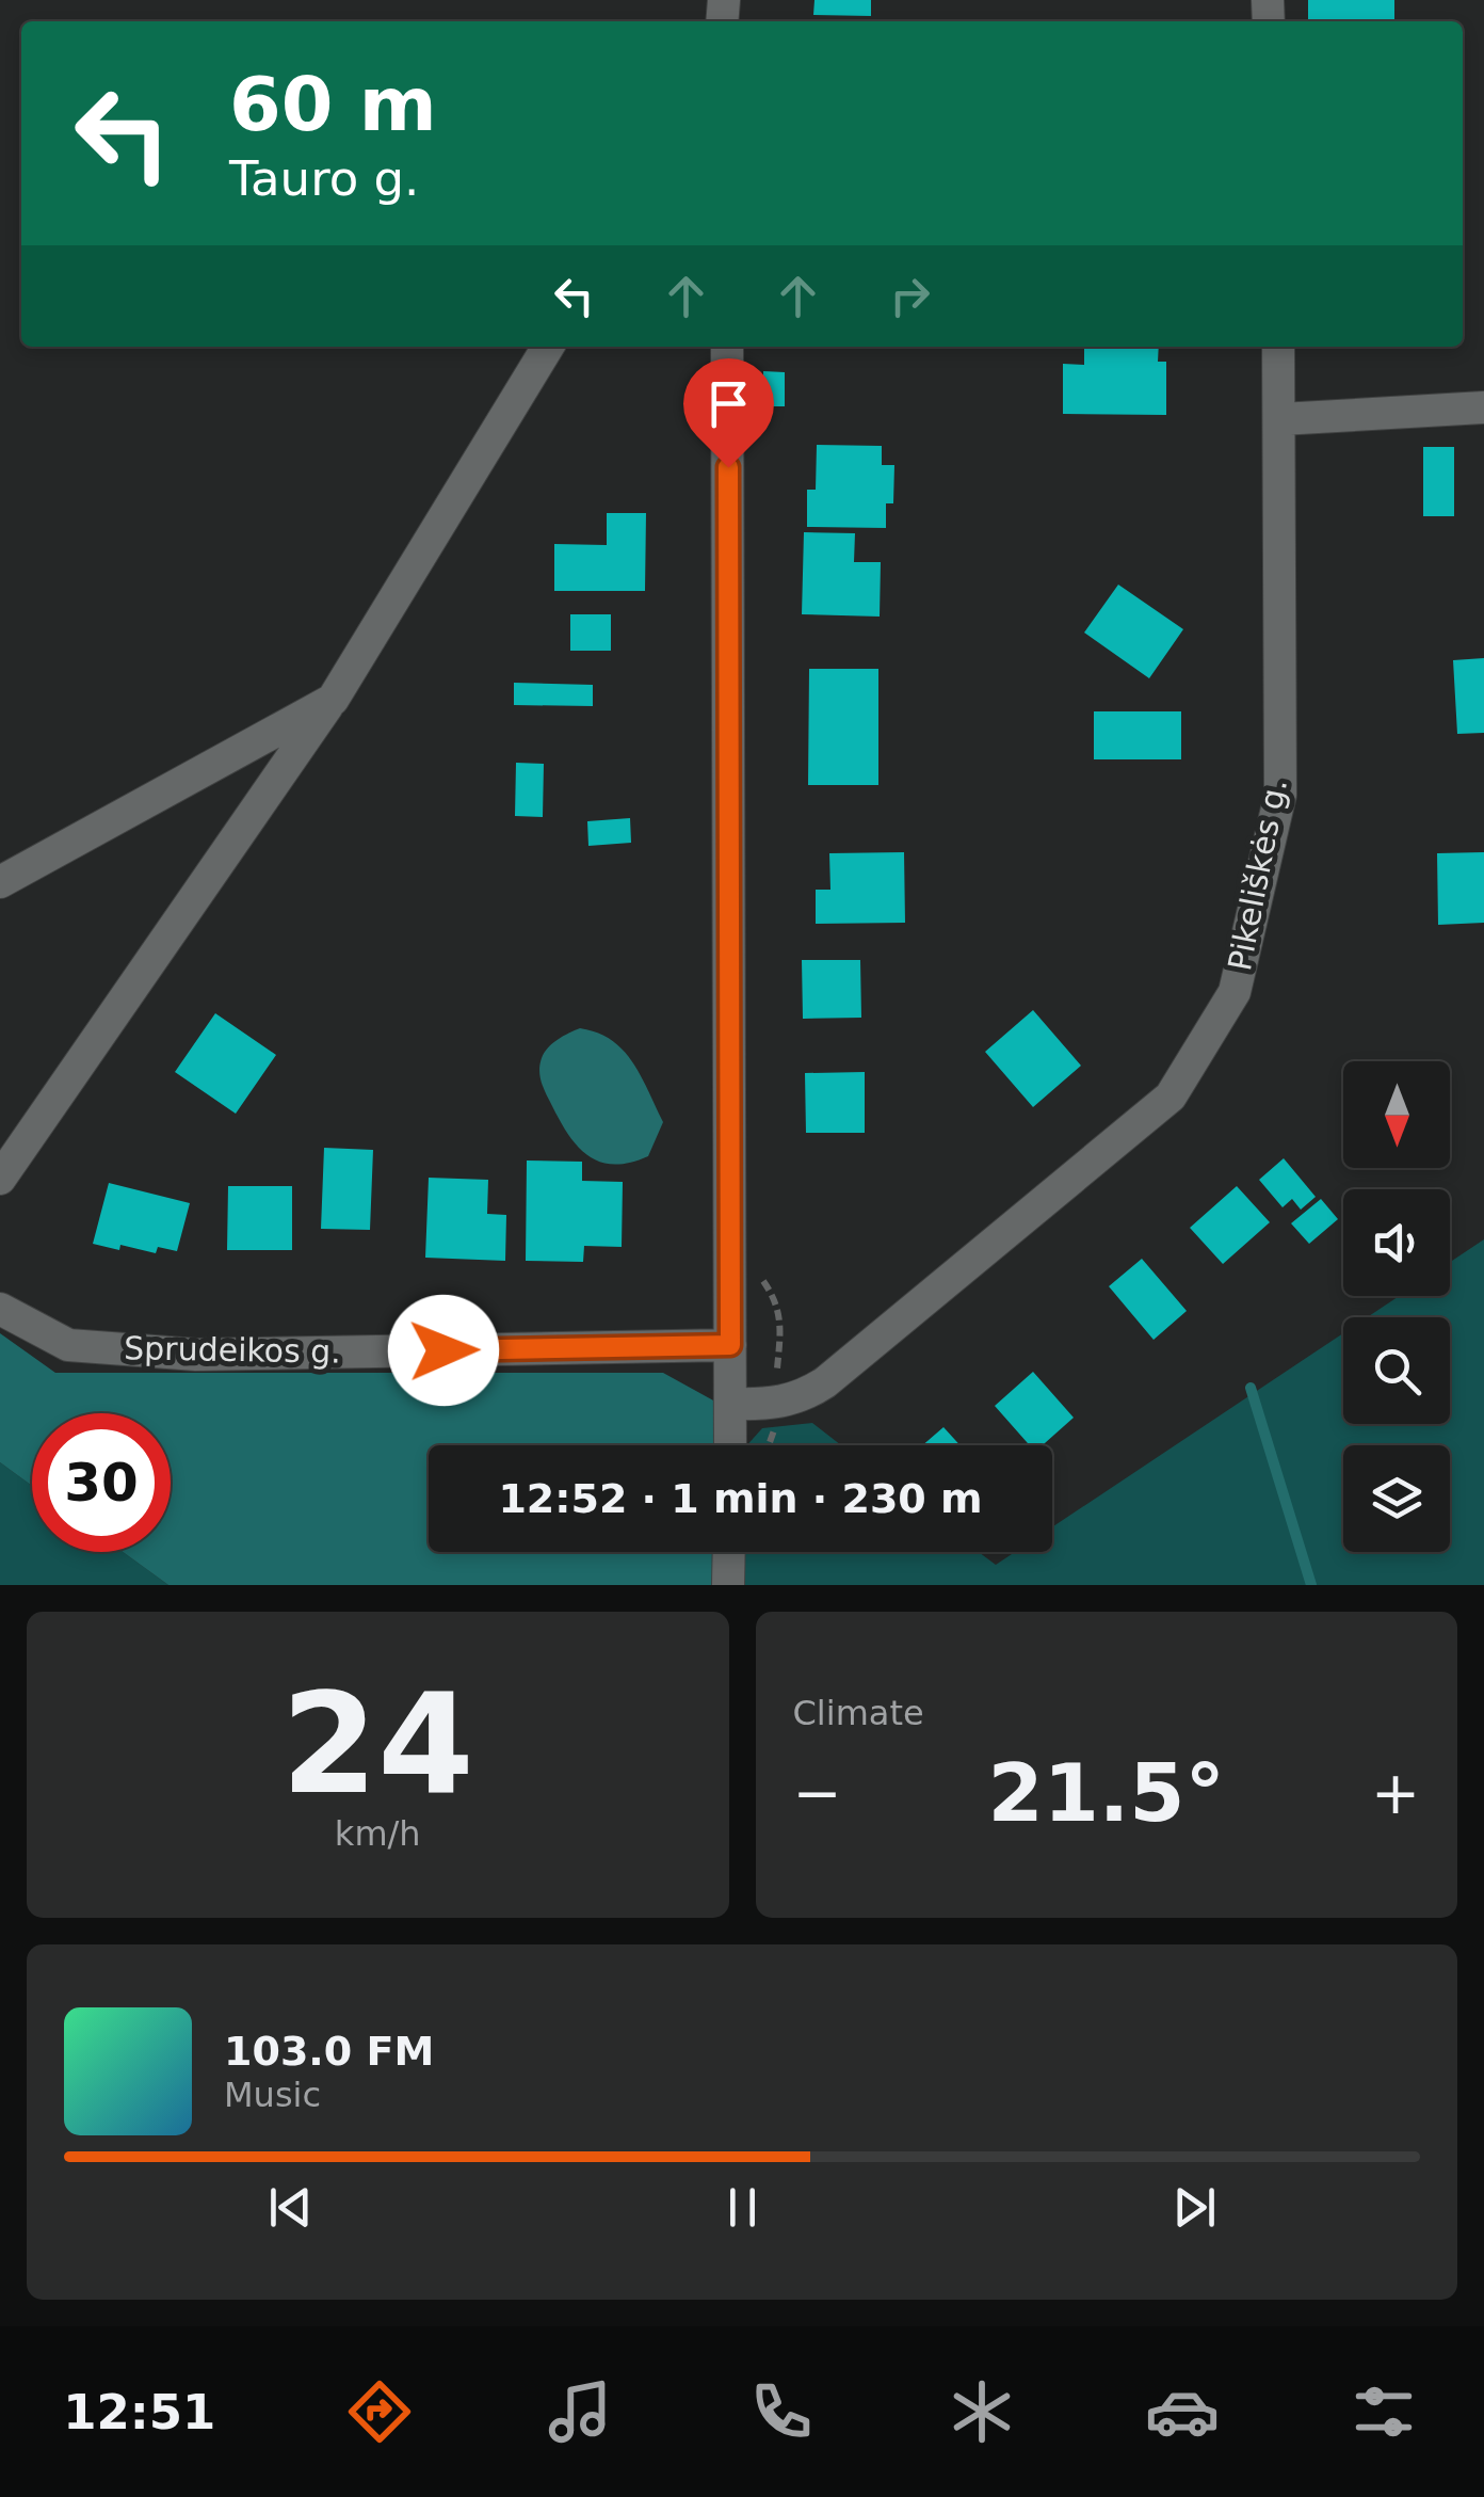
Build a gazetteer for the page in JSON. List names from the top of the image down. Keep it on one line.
{"streets":{"street":["Pikeliškės g.","Sprudeikos g."]},"north":"bottom","page":{"turn":["60 m","Tauro g."],"limit":"30","trip":"12:52 · 1 min · 230 m","tile":[["24","km/h"],"Climate"],"heat":["−","21.5°","+"],"song":["103.0 FM","Music"],"tabs":"12:51"}}
